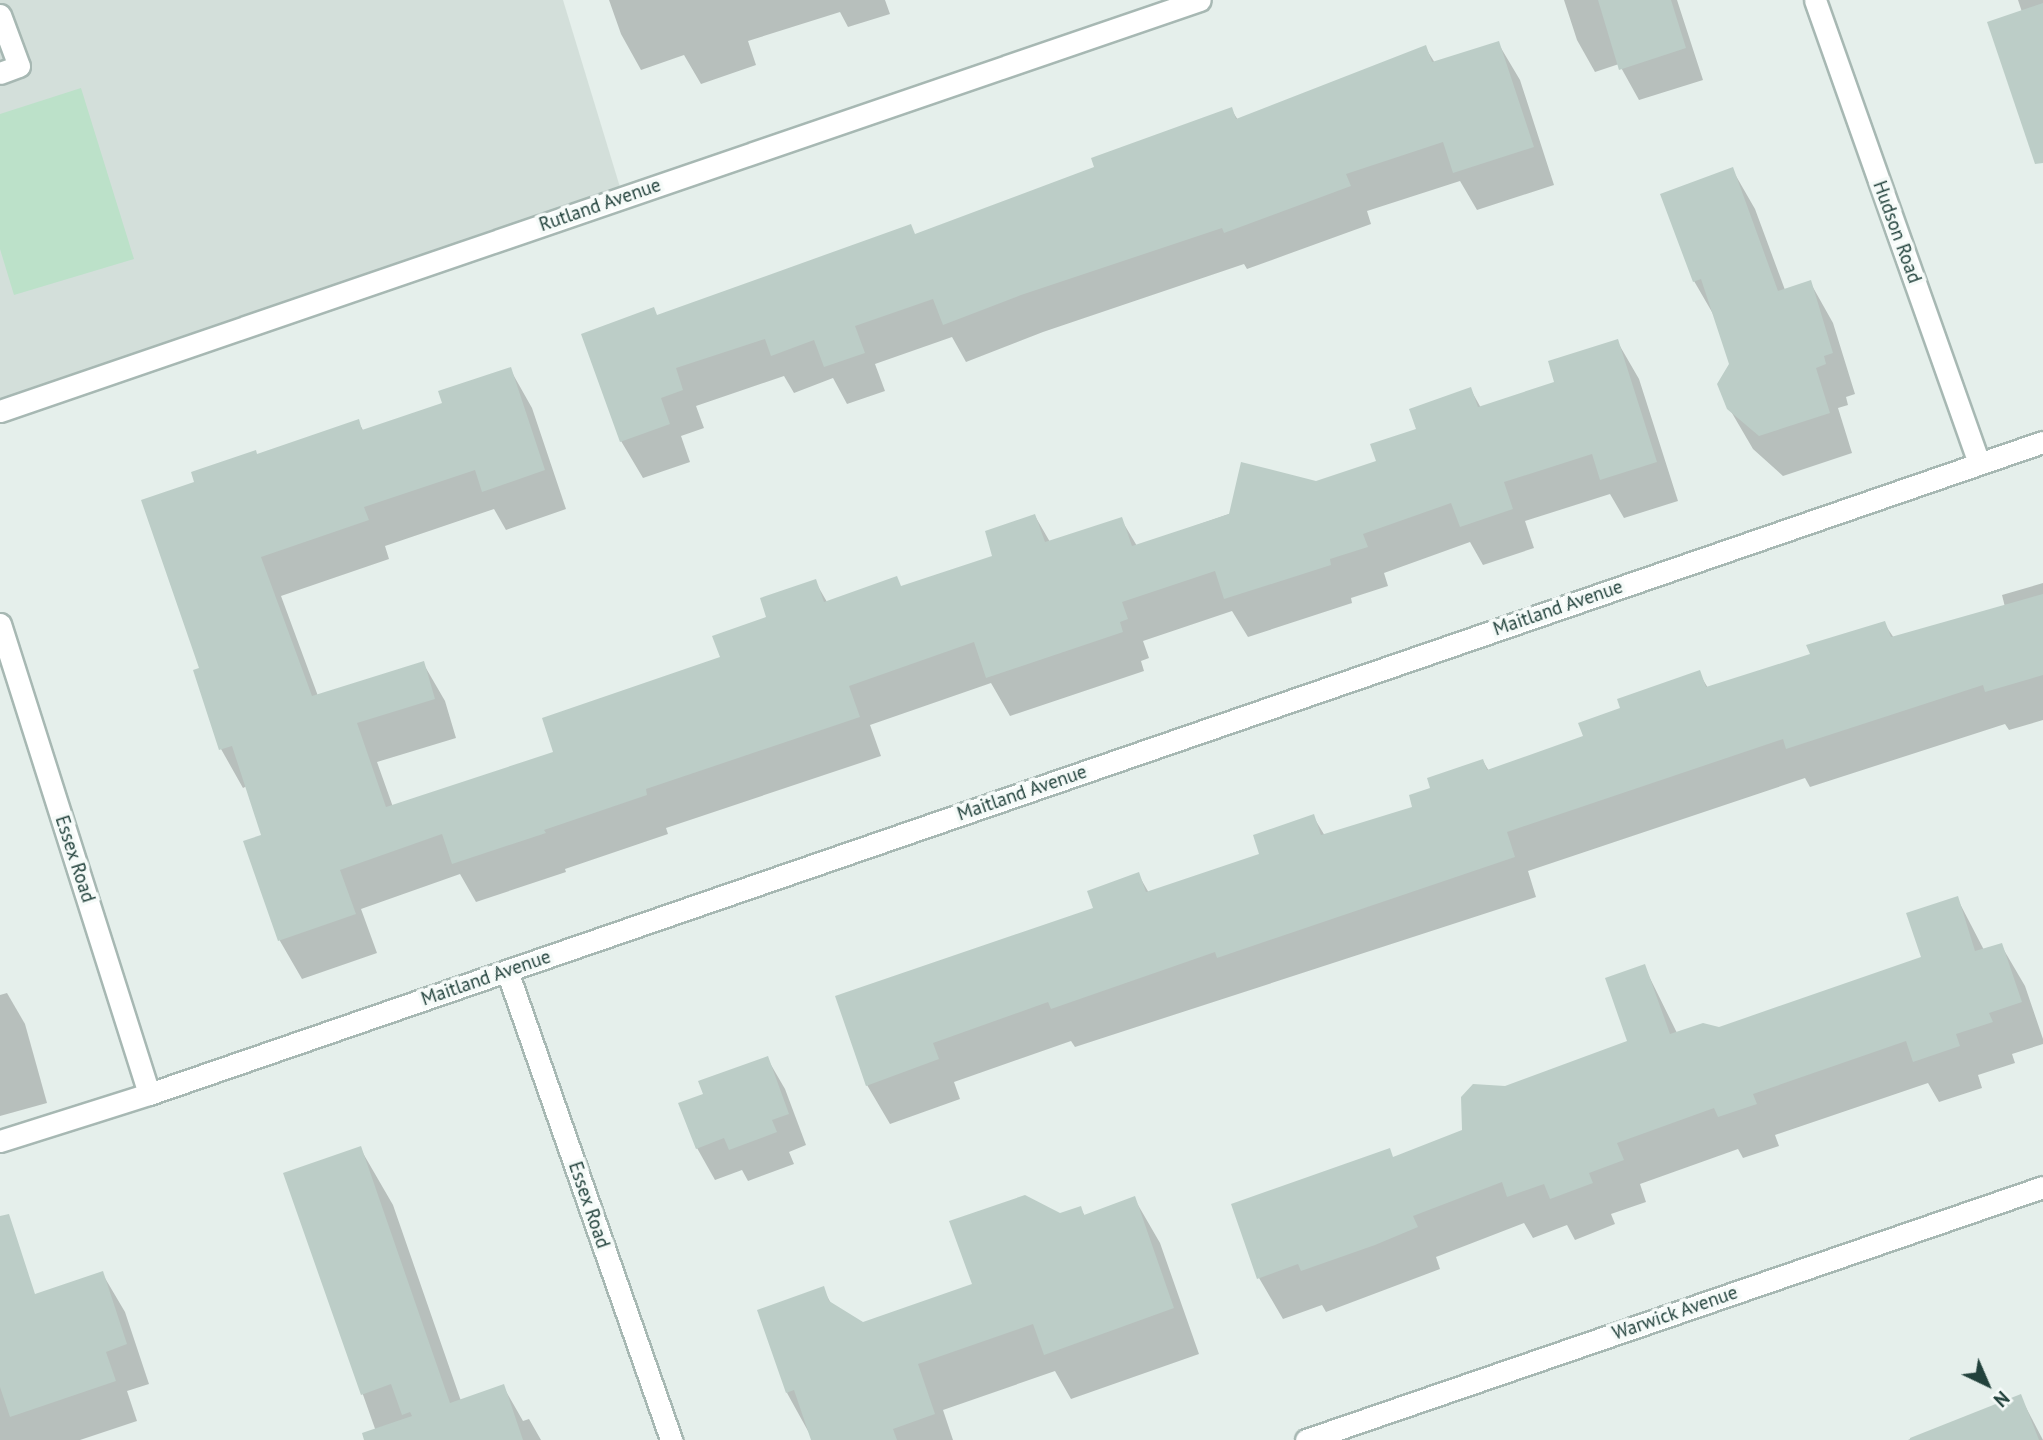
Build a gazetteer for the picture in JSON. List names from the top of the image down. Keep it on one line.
{"streets":{"street":["Rutland Avenue","Hudson Road","Maitland Avenue","Essex Road","Warwick Avenue"]},"crossings":[["Hudson Road","Maitland Avenue"],["Maitland Avenue","Essex Road"]],"north":"bottom right"}
